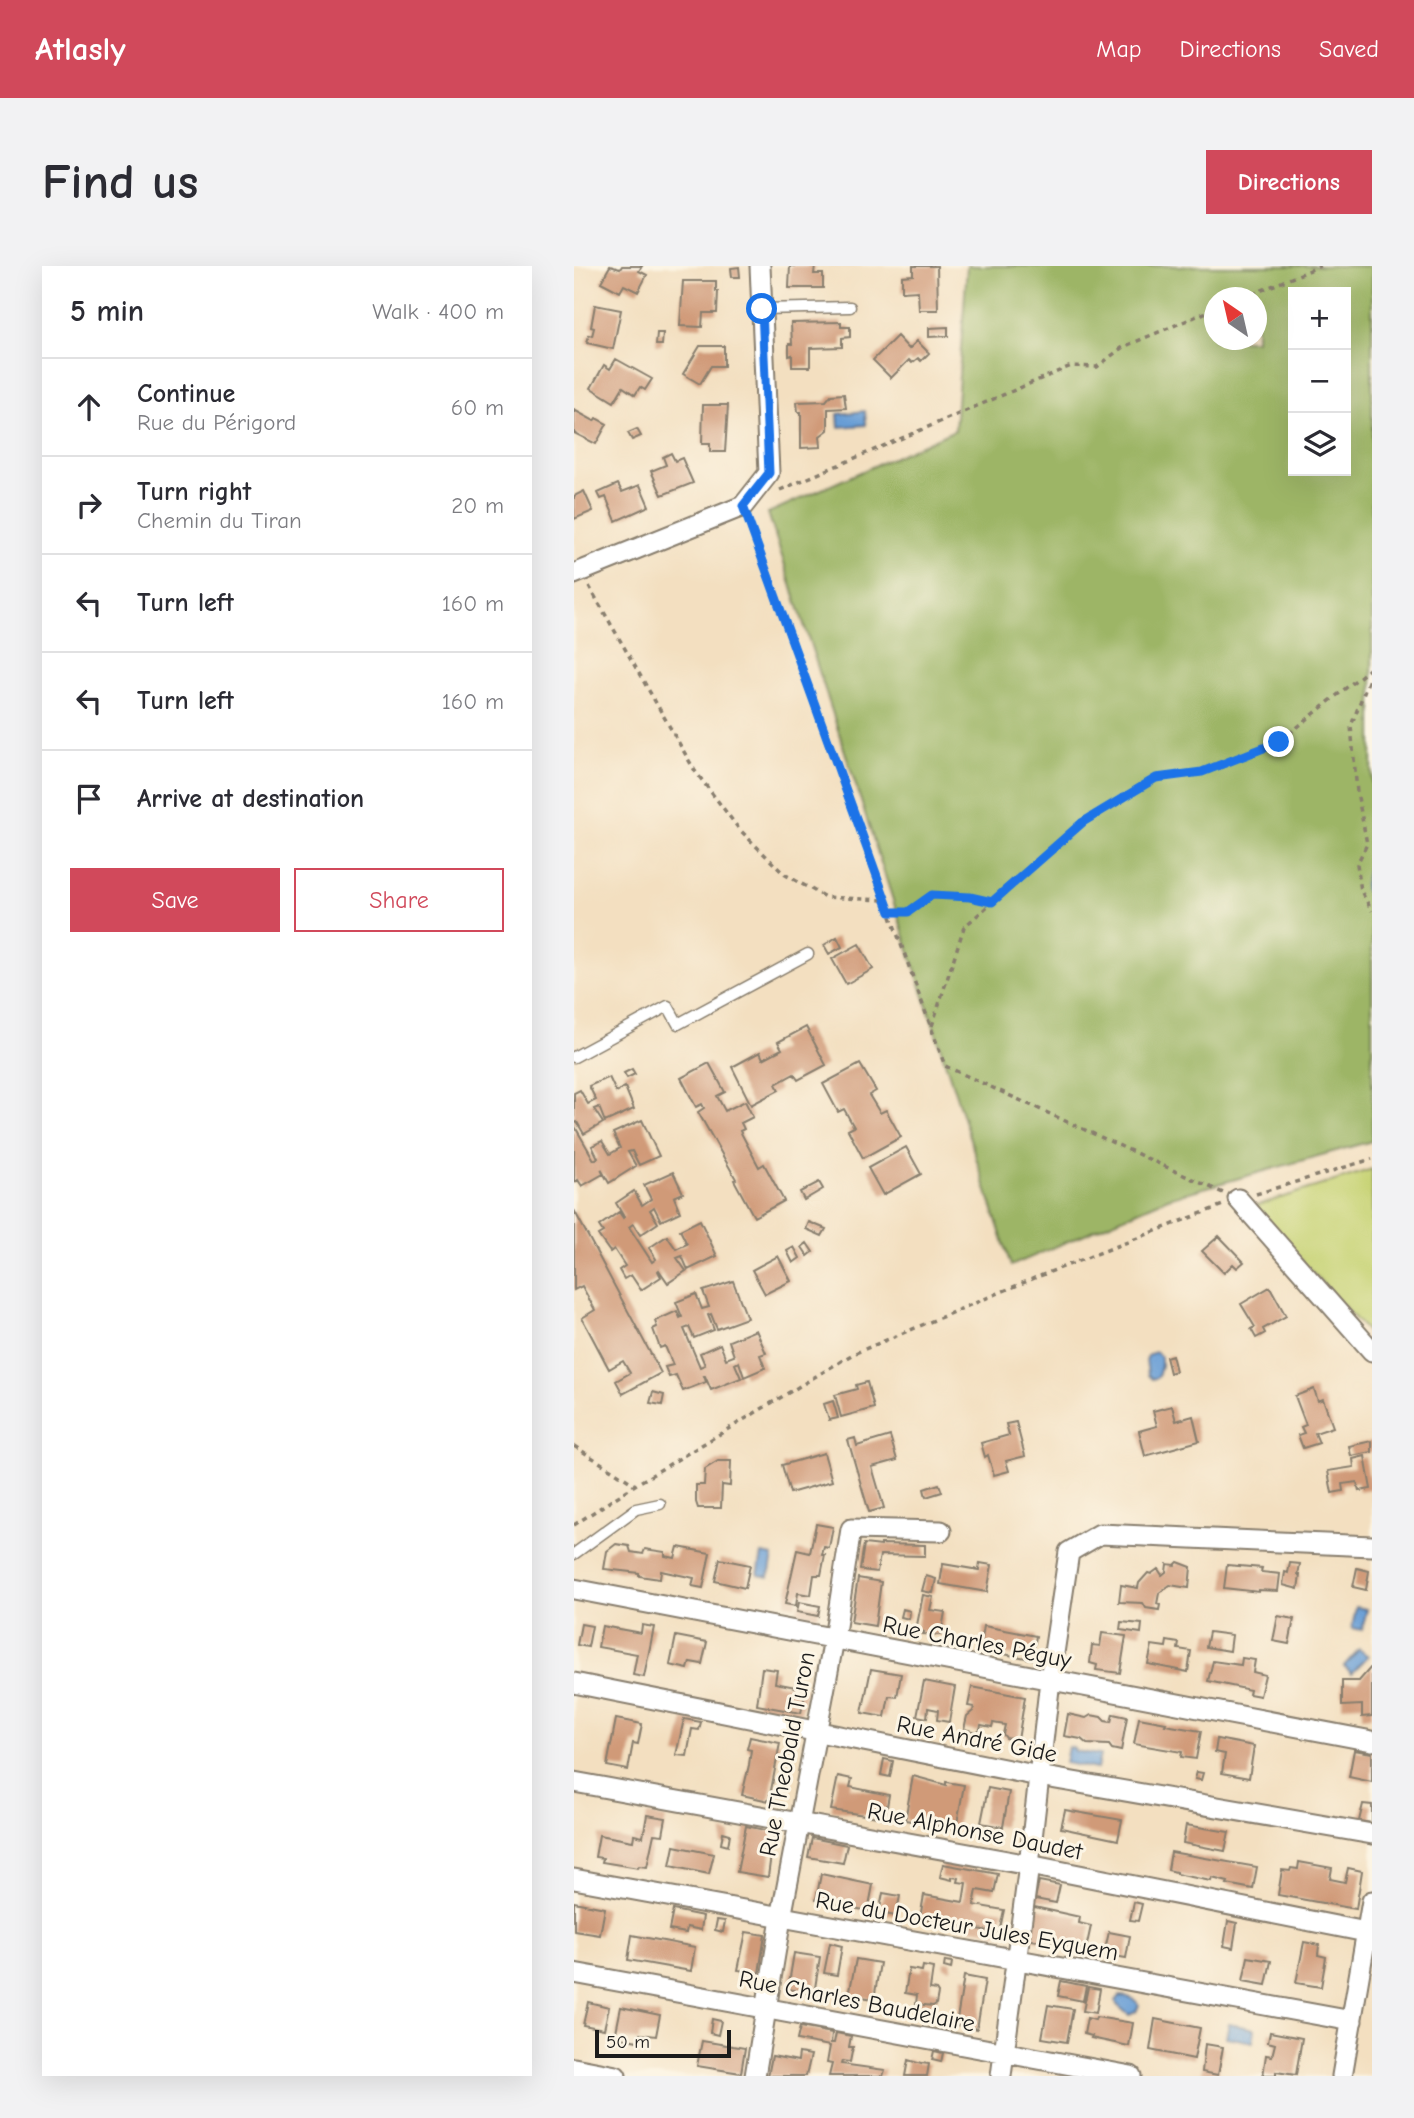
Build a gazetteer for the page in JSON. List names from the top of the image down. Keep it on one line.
{"streets":{"street":["Rue Charles Péguy","Rue André Gide","Rue Theobald Turon","Rue Alphonse Daudet","Rue du Docteur Jules Eyquem","Rue Charles Baudelaire"]},"crossings":[["Rue Charles Péguy","Rue Theobald Turon"],["Rue André Gide","Rue Theobald Turon"],["Rue Theobald Turon","Rue Alphonse Daudet"],["Rue Theobald Turon","Rue du Docteur Jules Eyquem"],["Rue Theobald Turon","Rue Charles Baudelaire"]],"scale_bar":"50 m","north":"top left","page":{"header":"Atlasly","nav":["Map","Directions","Saved"],"buttons":["Directions",["Save","Share"]],"title":"Find us","heading":["5 min","Walk · 400 m"],"map_buttons":["+","−"],"list":[["Continue","Rue du Périgord","60 m"],["Turn right","Chemin du Tiran","20 m"],["Turn left","160 m"],["Turn left","160 m"],"Arrive at destination"],"scale":"50 m"}}
